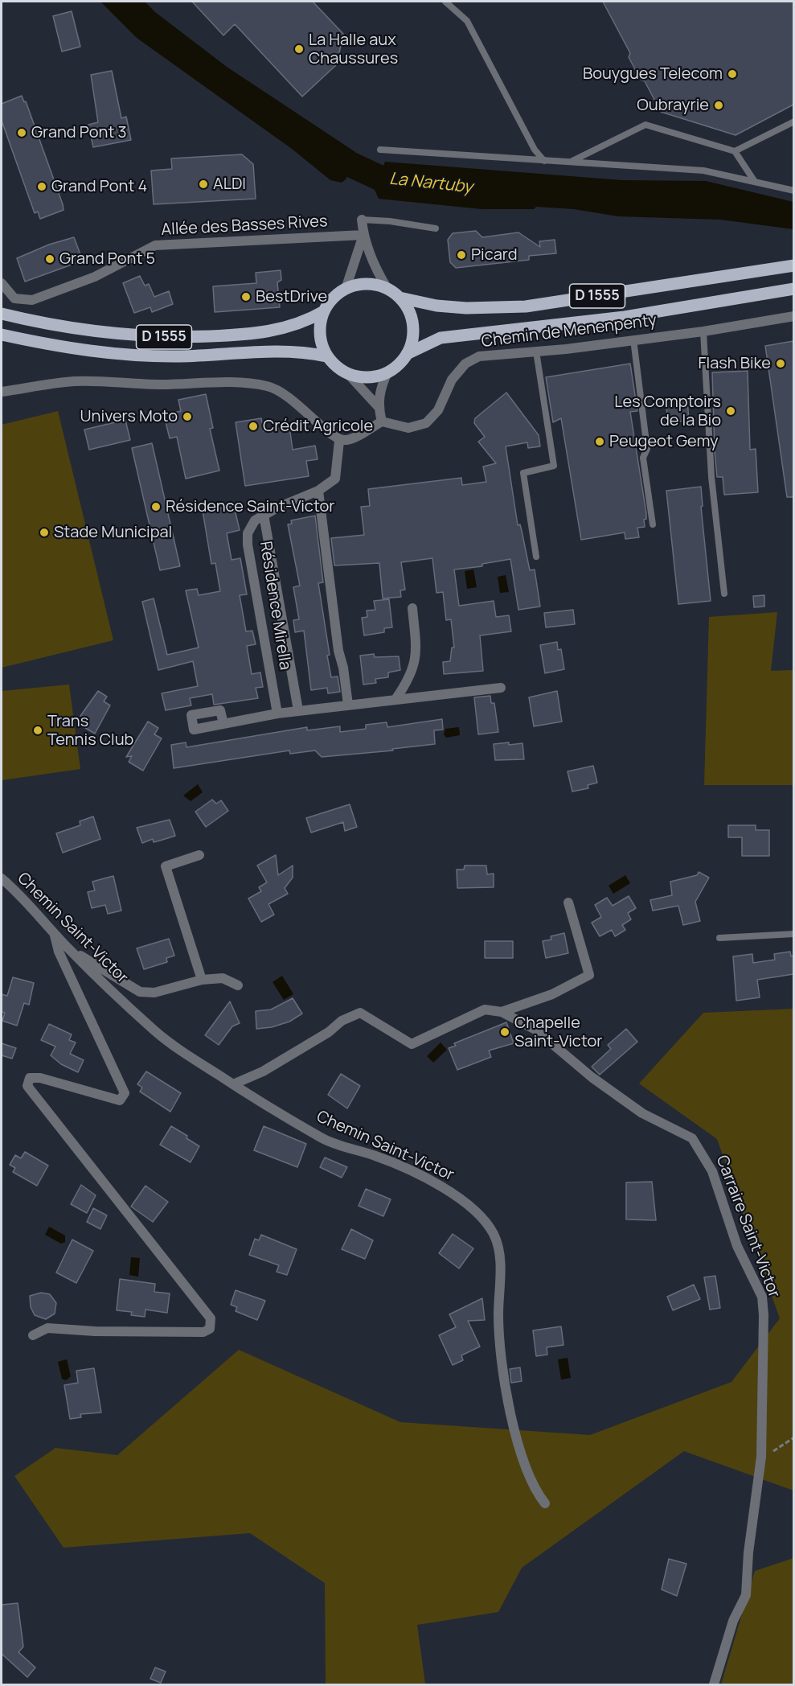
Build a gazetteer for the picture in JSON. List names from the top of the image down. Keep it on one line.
{"streets":{"main road":["D 1555"],"street":["Allée des Basses Rives","Chemin de Menenpenty","Résidence Mirella","Chemin Saint-Victor","Carraire Saint-Victor"]},"crossings":[["Chemin Saint-Victor","Carraire Saint-Victor"]],"water":["La Nartuby"],"places":["La Halle aux Chaussures","Bouygues Telecom","Oubrayrie","Grand Pont 3","ALDI","Grand Pont 4","Picard","Grand Pont 5","BestDrive","Flash Bike","Les Comptoirs de la Bio","Univers Moto","Crédit Agricole","Peugeot Gemy","Résidence Saint-Victor","Stade Municipal","Trans Tennis Club","Chapelle Saint-Victor"]}
